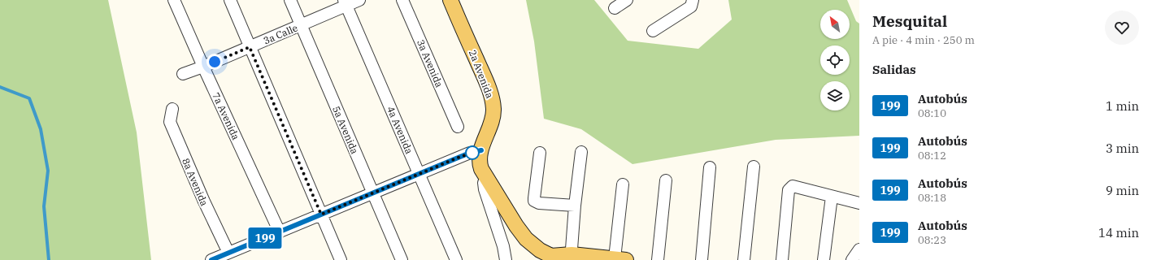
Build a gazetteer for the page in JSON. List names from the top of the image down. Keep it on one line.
{"streets":{"main road":["2a Avenida"],"street":["3a Calle","3a Avenida","7a Avenida","5a Avenida","4a Avenida","8a Avenida"]},"crossings":[["3a Calle","7a Avenida"],["3a Calle","5a Avenida"],["3a Calle","4a Avenida"]],"lines":["bus line 199"],"north":"top left","page":{"on_map":"199","heading":[["Mesquital","A pie · 4 min · 250 m"],"Salidas"],"list":[{"mark":"199","name":"Autobús","note":"08:10","value":"1 min"},{"mark":"199","name":"Autobús","note":"08:12","value":"3 min"},{"mark":"199","name":"Autobús","note":"08:18","value":"9 min"},{"mark":"199","name":"Autobús","note":"08:23","value":"14 min"}]}}
